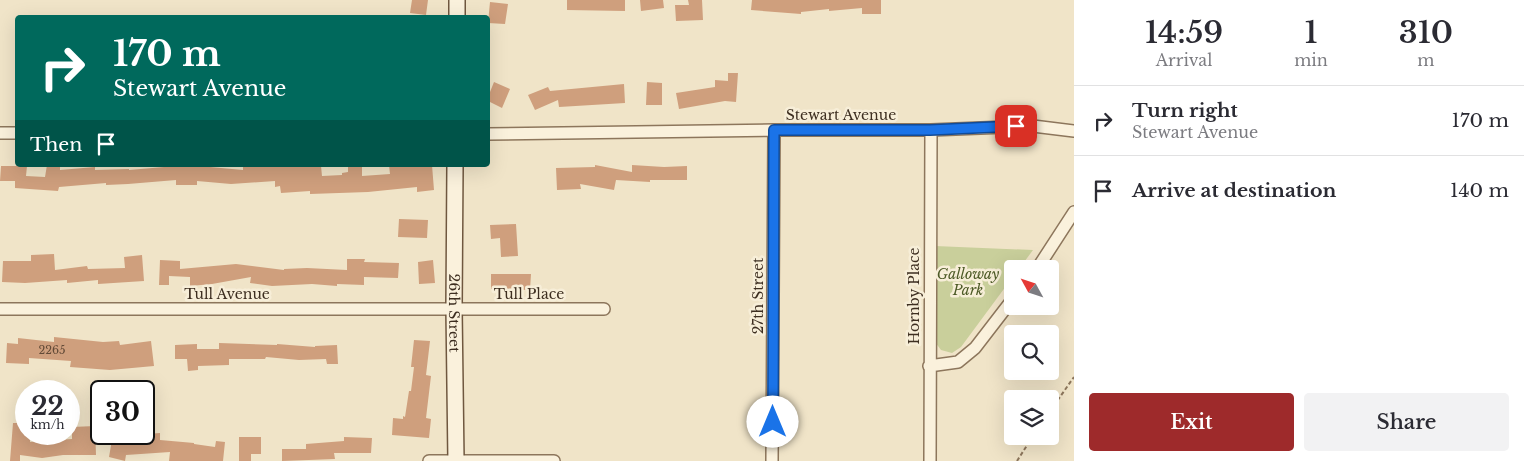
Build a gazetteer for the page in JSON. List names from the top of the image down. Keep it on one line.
{"streets":{"street":["Stewart Avenue","Tull Avenue","Tull Place","27th Street","Hornby Place","26th Street"]},"crossings":[["Stewart Avenue","27th Street"],["Stewart Avenue","Hornby Place"],["Tull Avenue","Tull Place"],["Tull Avenue","26th Street"],["Tull Place","26th Street"]],"parks":["Galloway Park"],"house_numbers":["2265"],"north":"top left","page":{"eta":["14:59","Arrival","1","min","310","m"],"turn":["170 m","Stewart Avenue"],"list":[{"name":"Turn right","note":"Stewart Avenue","value":"170 m"},{"name":"Arrive at destination","value":"140 m"}],"then":"Then","speed":"22 km/h","limit":"30","buttons":["Exit","Share"]}}
